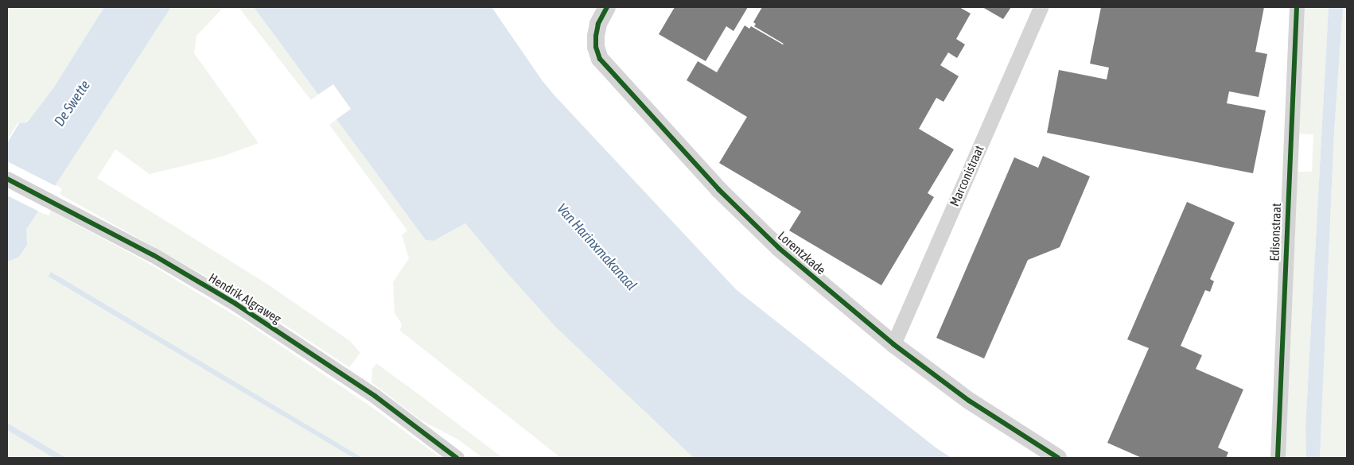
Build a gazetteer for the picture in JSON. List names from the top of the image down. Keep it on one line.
{"streets":{"street":["Marconistraat","Edisonstraat","Lorentzkade","Hendrik Algraweg"]},"crossings":[["Marconistraat","Lorentzkade"]],"water":["De Swette","Van Harinxmakanaal"]}
